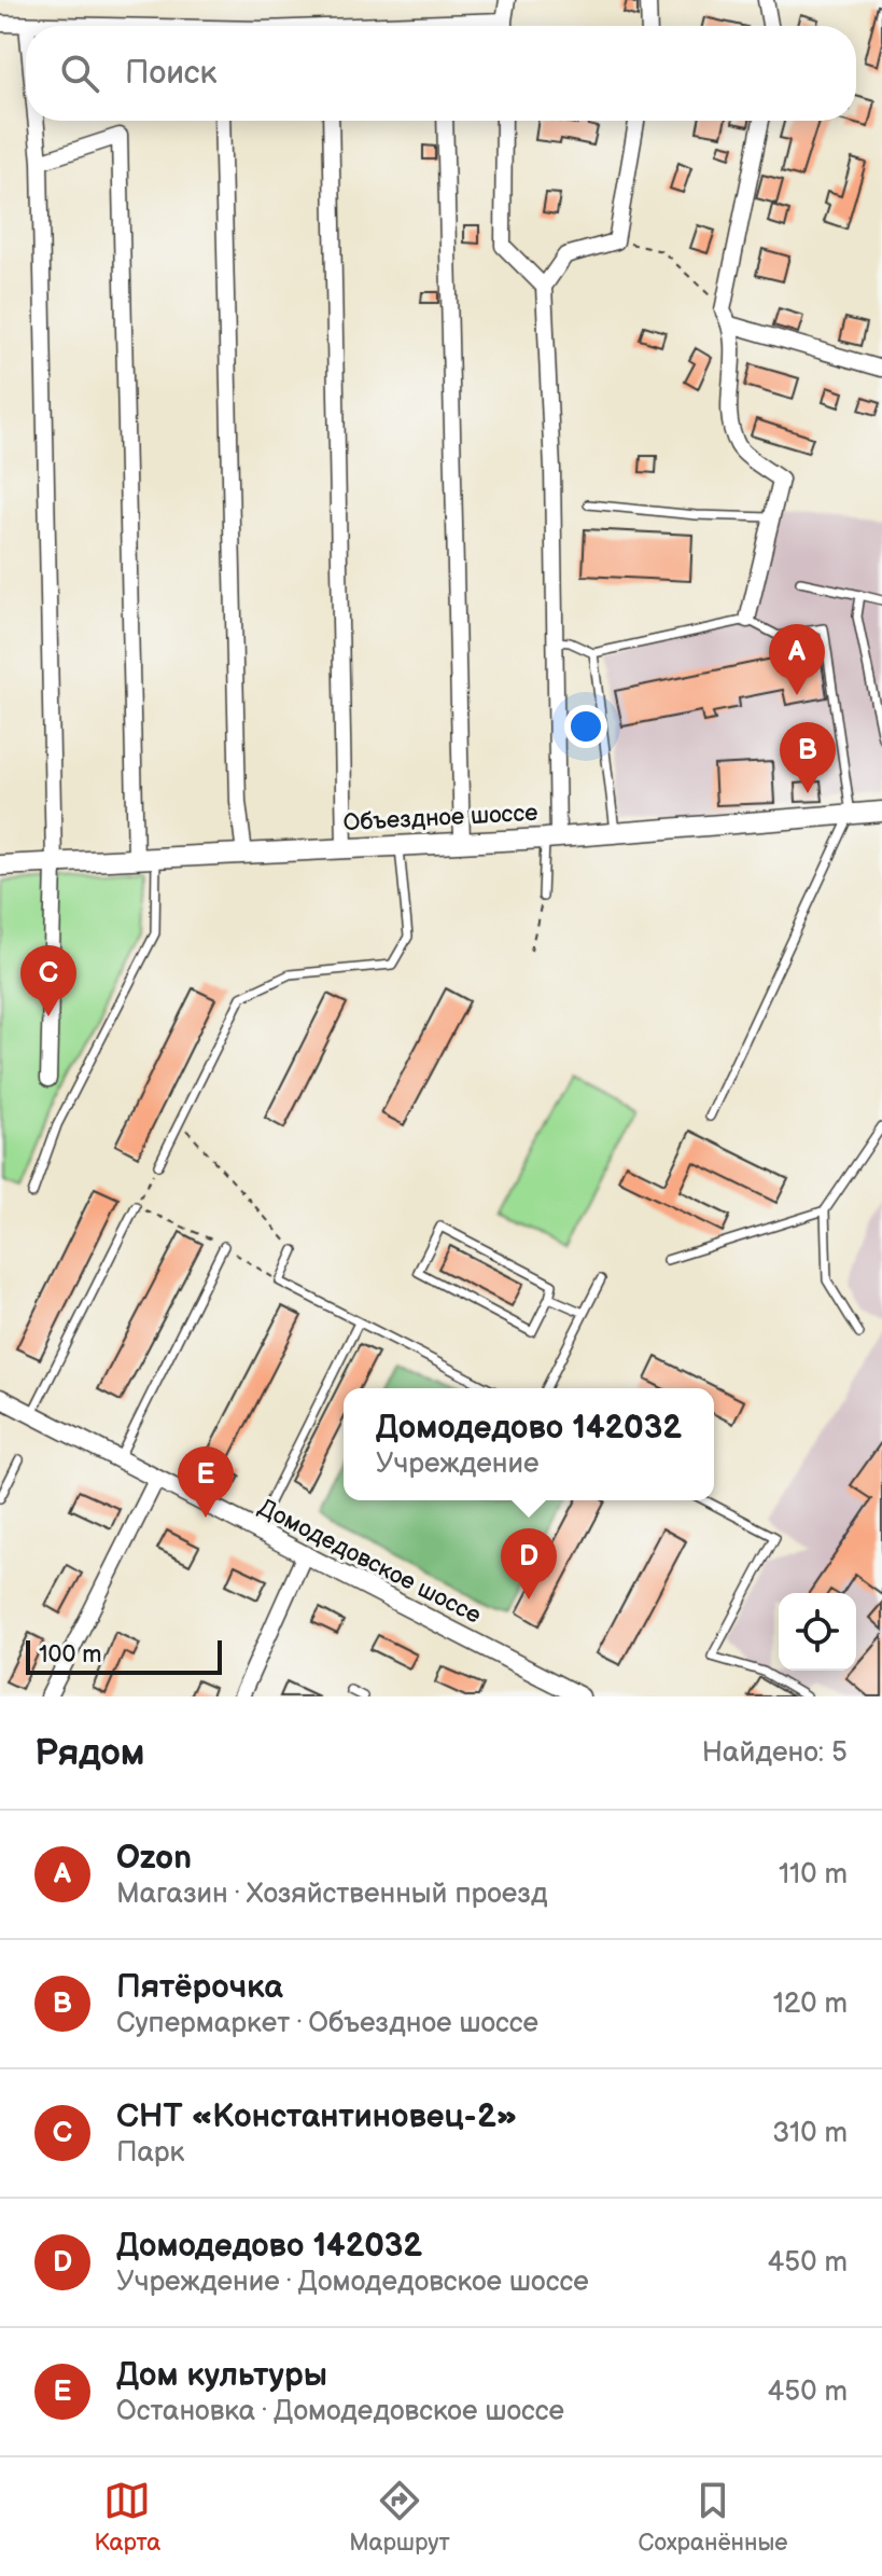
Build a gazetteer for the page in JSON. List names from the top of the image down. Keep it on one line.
{"streets":{"main road":["Объездное шоссе"],"street":["Домодедовское шоссе"]},"scale_bar":"100 m","page":{"search":"Поиск","pins":["A","B","C","E","D"],"popup":["Домодедово 142032","Учреждение"],"scale":"100 m","heading":["Рядом","Найдено: 5"],"list":[{"mark":"A","name":"Ozon","note":"Магазин · Хозяйственный проезд","value":"110 m"},{"mark":"B","name":"Пятёрочка","note":"Супермаркет · Объездное шоссе","value":"120 m"},{"mark":"C","name":"СНТ «Константиновец-2»","note":"Парк","value":"310 m"},{"mark":"D","name":"Домодедово 142032","note":"Учреждение · Домодедовское шоссе","value":"450 m"},{"mark":"E","name":"Дом культуры","note":"Остановка · Домодедовское шоссе","value":"450 m"}],"nav":["Карта","Маршрут","Сохранённые"]}}
